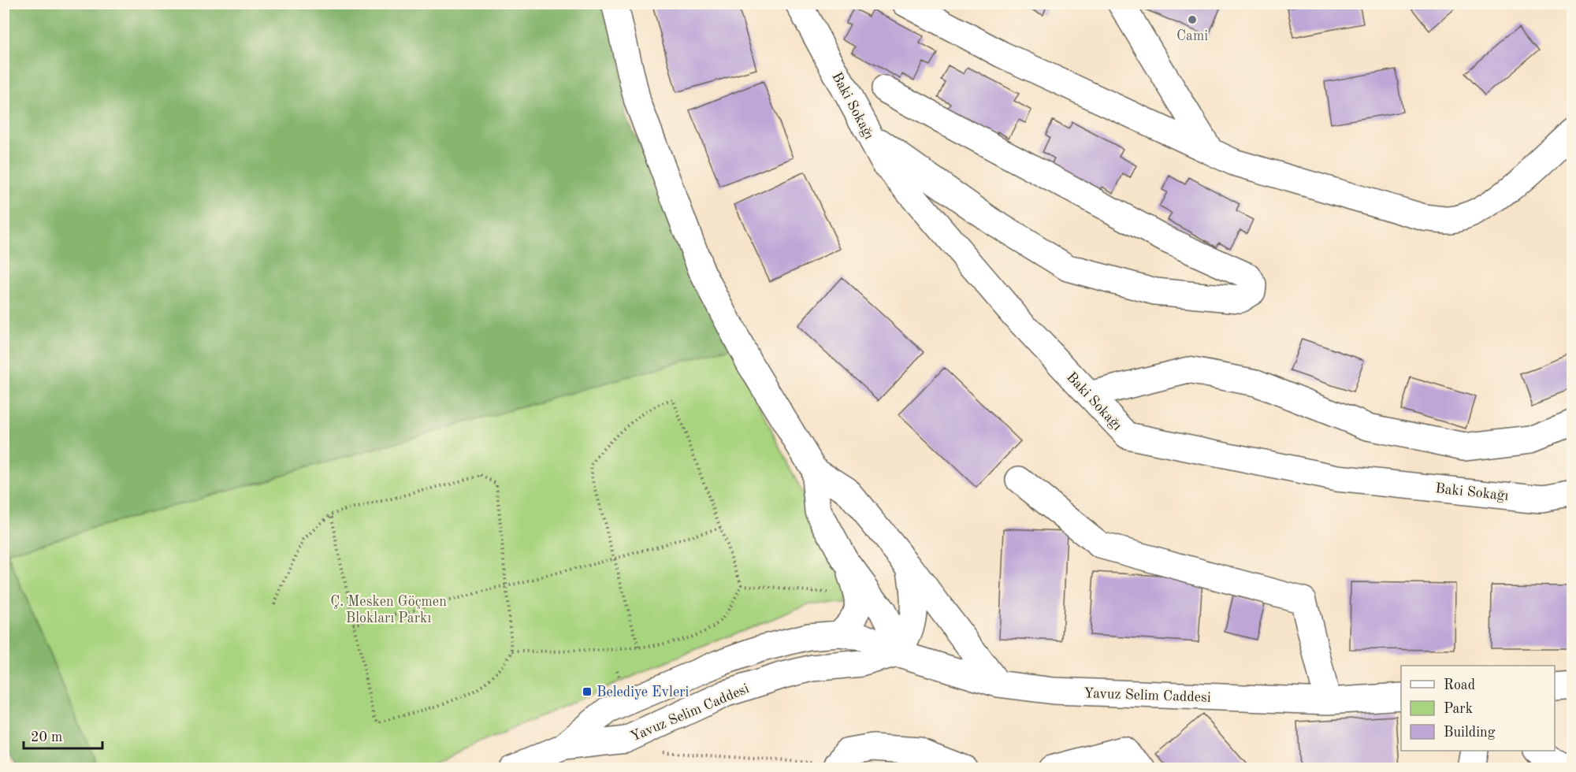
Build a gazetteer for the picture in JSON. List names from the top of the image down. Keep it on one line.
{"streets":{"street":["Baki Sokağı","Yavuz Selim Caddesi"]},"parks":["Ç. Mesken Göçmen Blokları Parkı"],"places":{"other":["Cami"],"transit":["Belediye Evleri"]},"legend":["Road","Park","Building"],"scale_bar":"20 m"}
